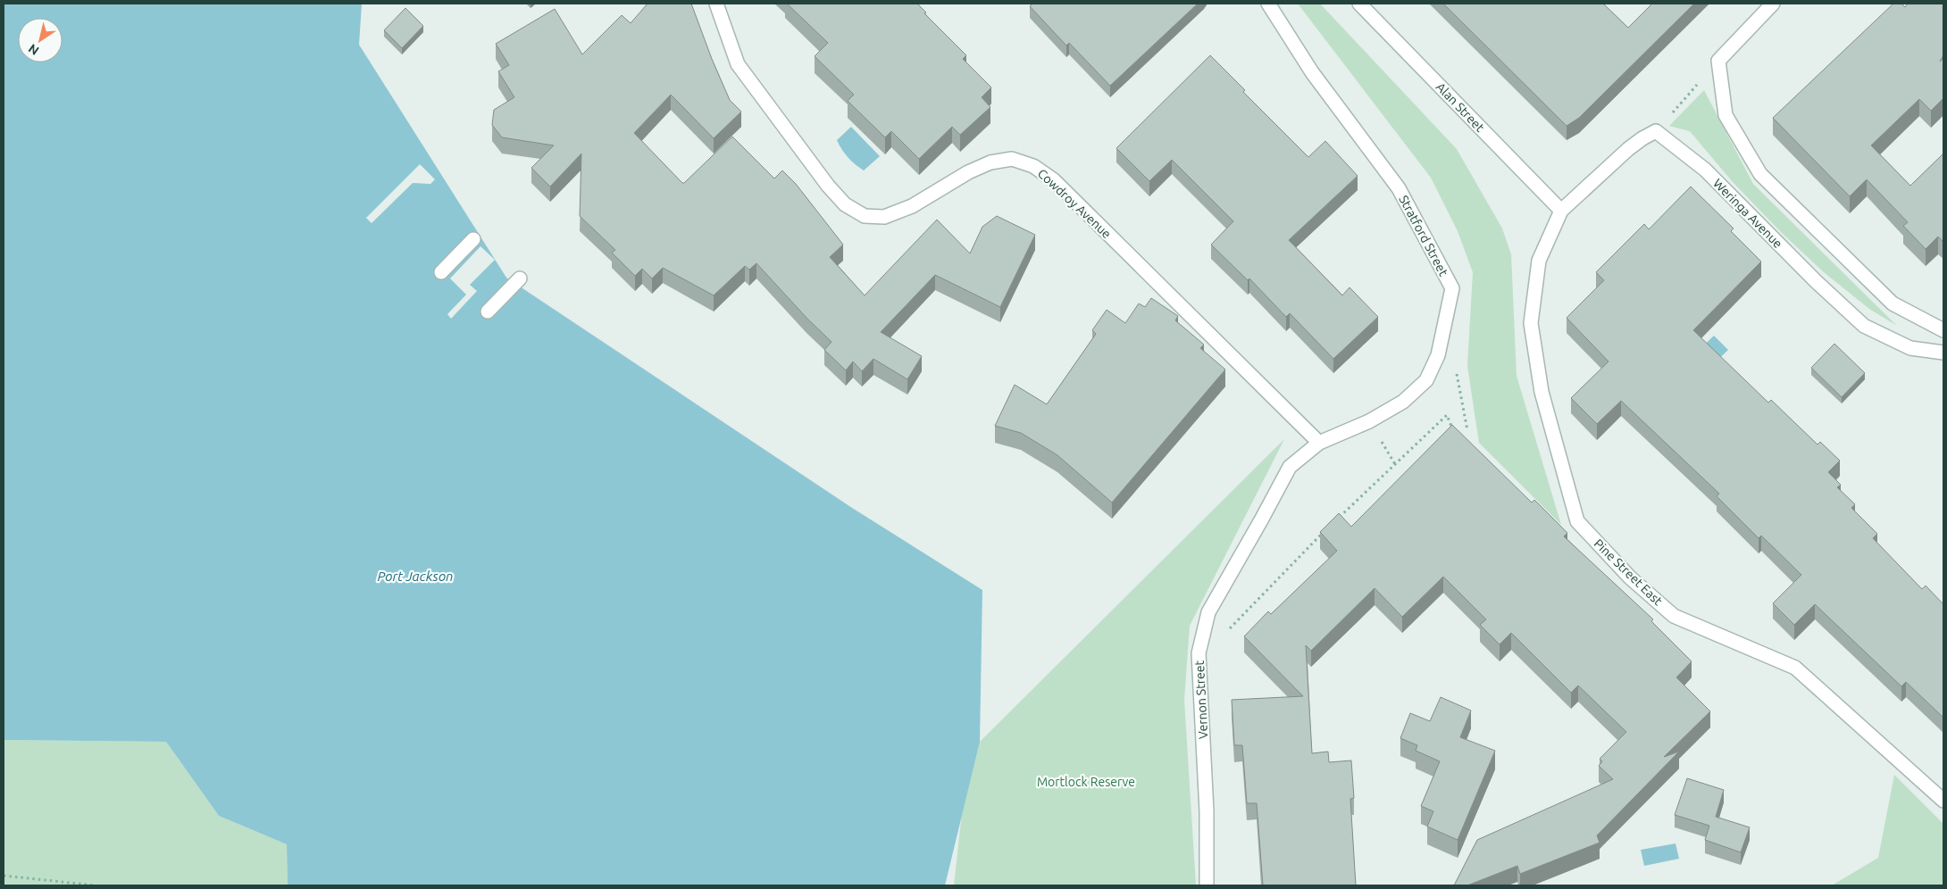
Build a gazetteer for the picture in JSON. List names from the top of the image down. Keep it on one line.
{"streets":{"street":["Alan Street","Cowdroy Avenue","Weringa Avenue","Stratford Street","Pine Street East","Vernon Street"]},"crossings":[["Alan Street","Pine Street East"],["Cowdroy Avenue","Stratford Street"],["Cowdroy Avenue","Vernon Street"],["Stratford Street","Vernon Street"]],"water":["Port Jackson"],"parks":["Mortlock Reserve"],"north":"bottom left"}
